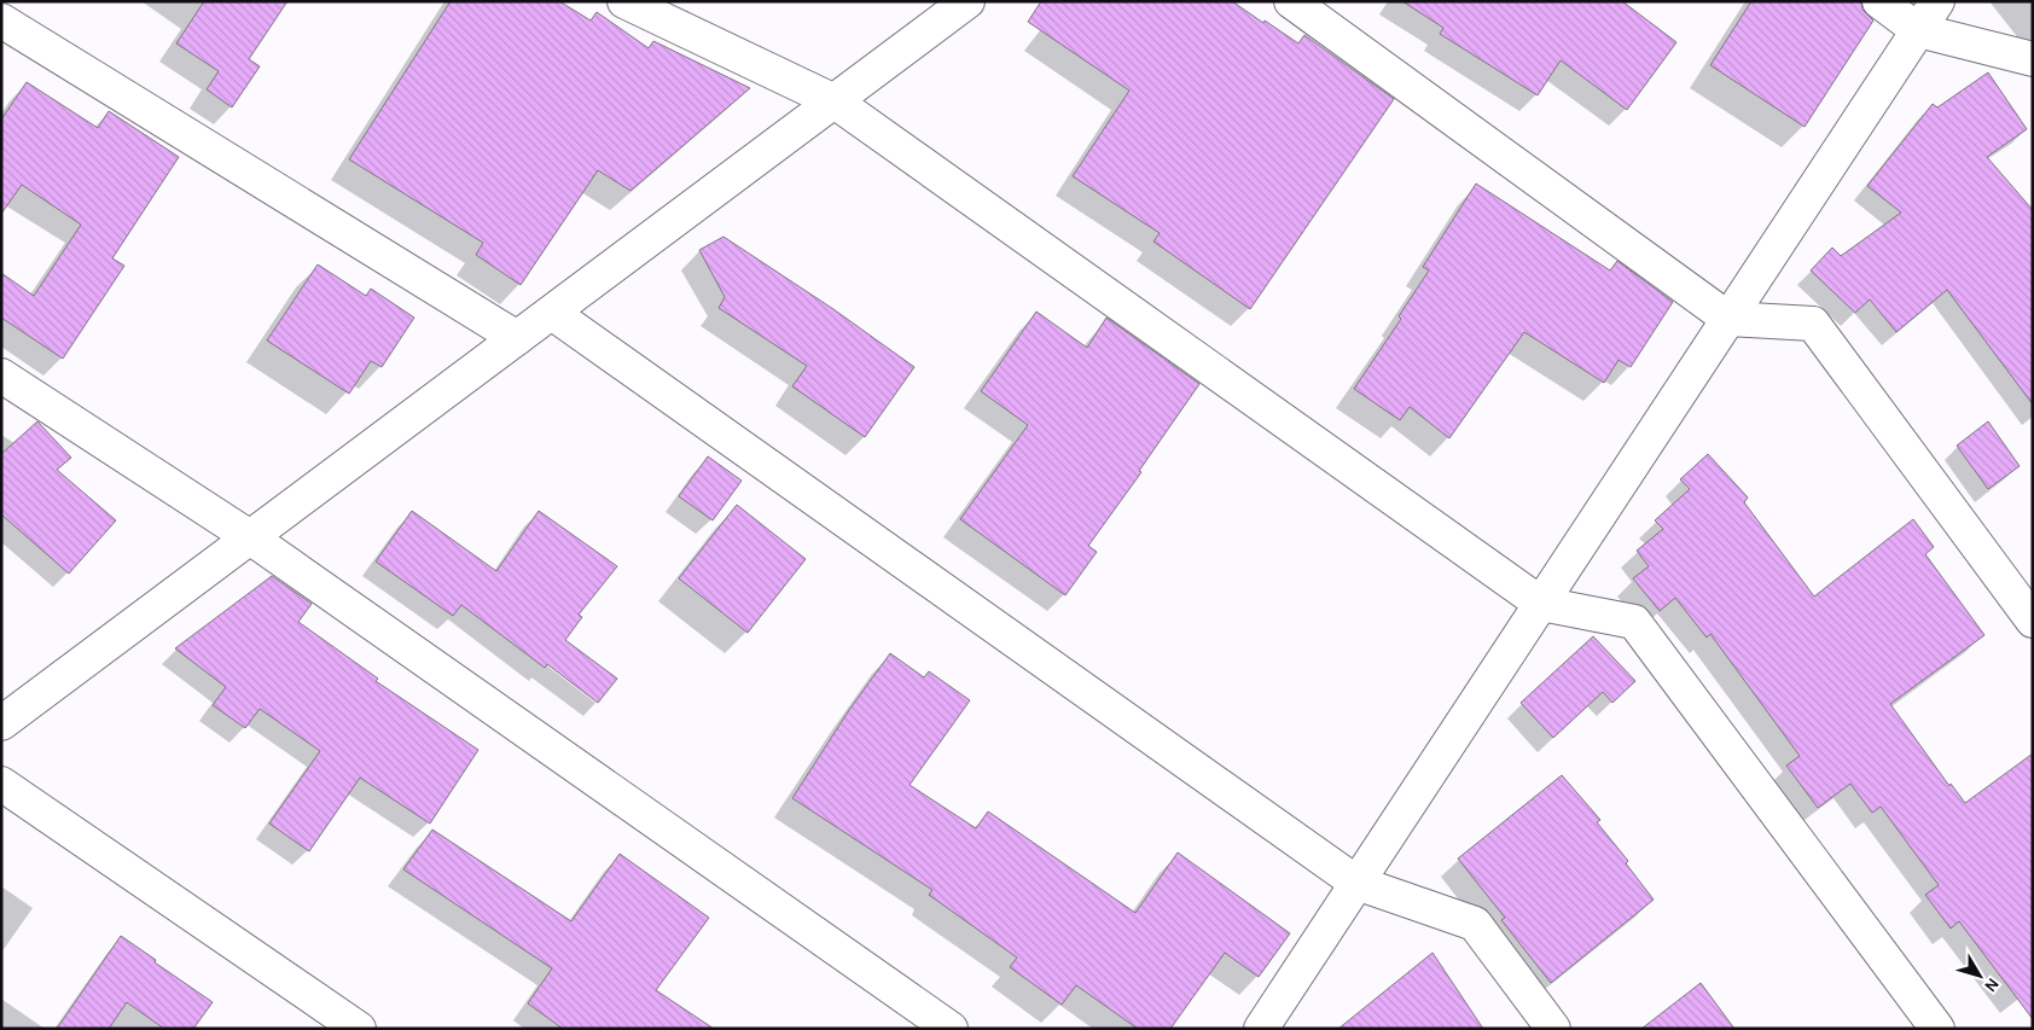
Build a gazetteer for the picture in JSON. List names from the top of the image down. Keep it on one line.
{"north":"bottom right"}
